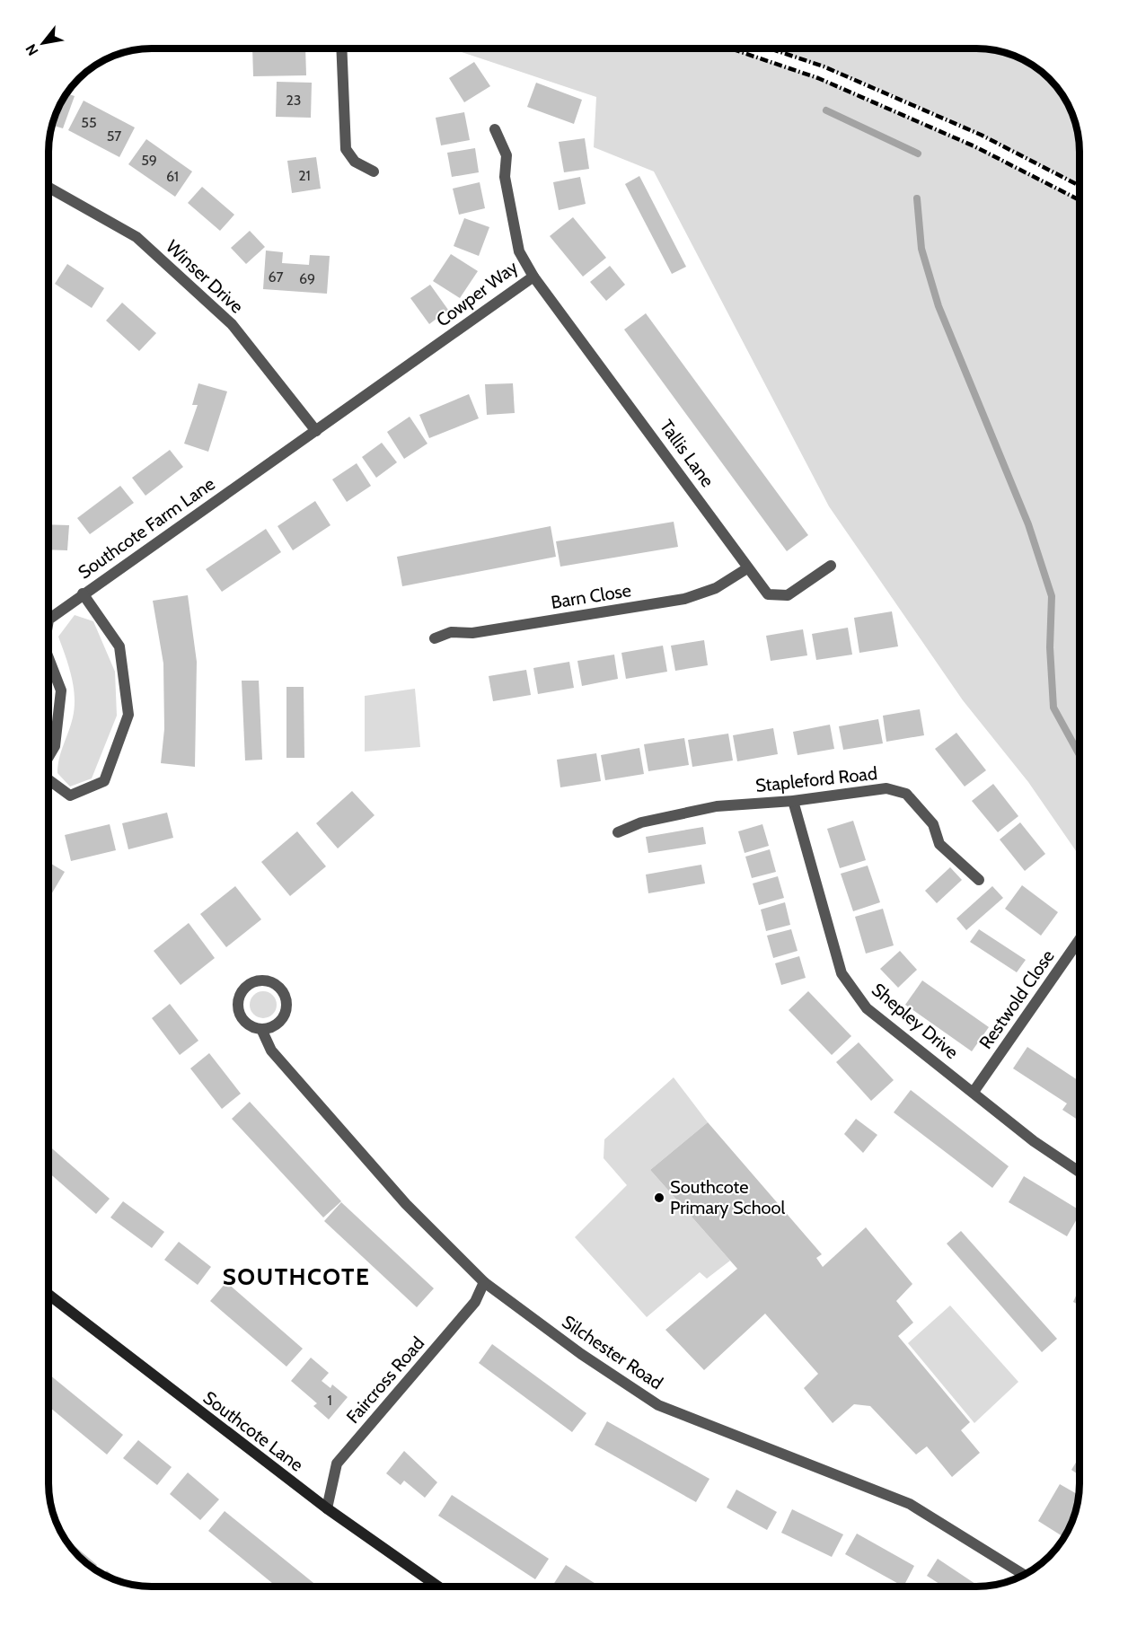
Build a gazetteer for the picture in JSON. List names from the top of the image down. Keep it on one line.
{"streets":{"street":["Winser Drive","Cowper Way","Tallis Lane","Southcote Farm Lane","Barn Close","Stapleford Road","Restwold Close","Shepley Drive","Silchester Road","Faircross Road","Southcote Lane"]},"crossings":[["Winser Drive","Southcote Farm Lane"],["Cowper Way","Tallis Lane"],["Cowper Way","Southcote Farm Lane"],["Tallis Lane","Barn Close"],["Stapleford Road","Shepley Drive"],["Restwold Close","Shepley Drive"],["Silchester Road","Faircross Road"],["Faircross Road","Southcote Lane"]],"districts":["SOUTHCOTE"],"places":["Southcote Primary School"],"house_numbers":["23","55","57","59","21","61","67","69","1"],"north":"bottom left"}
